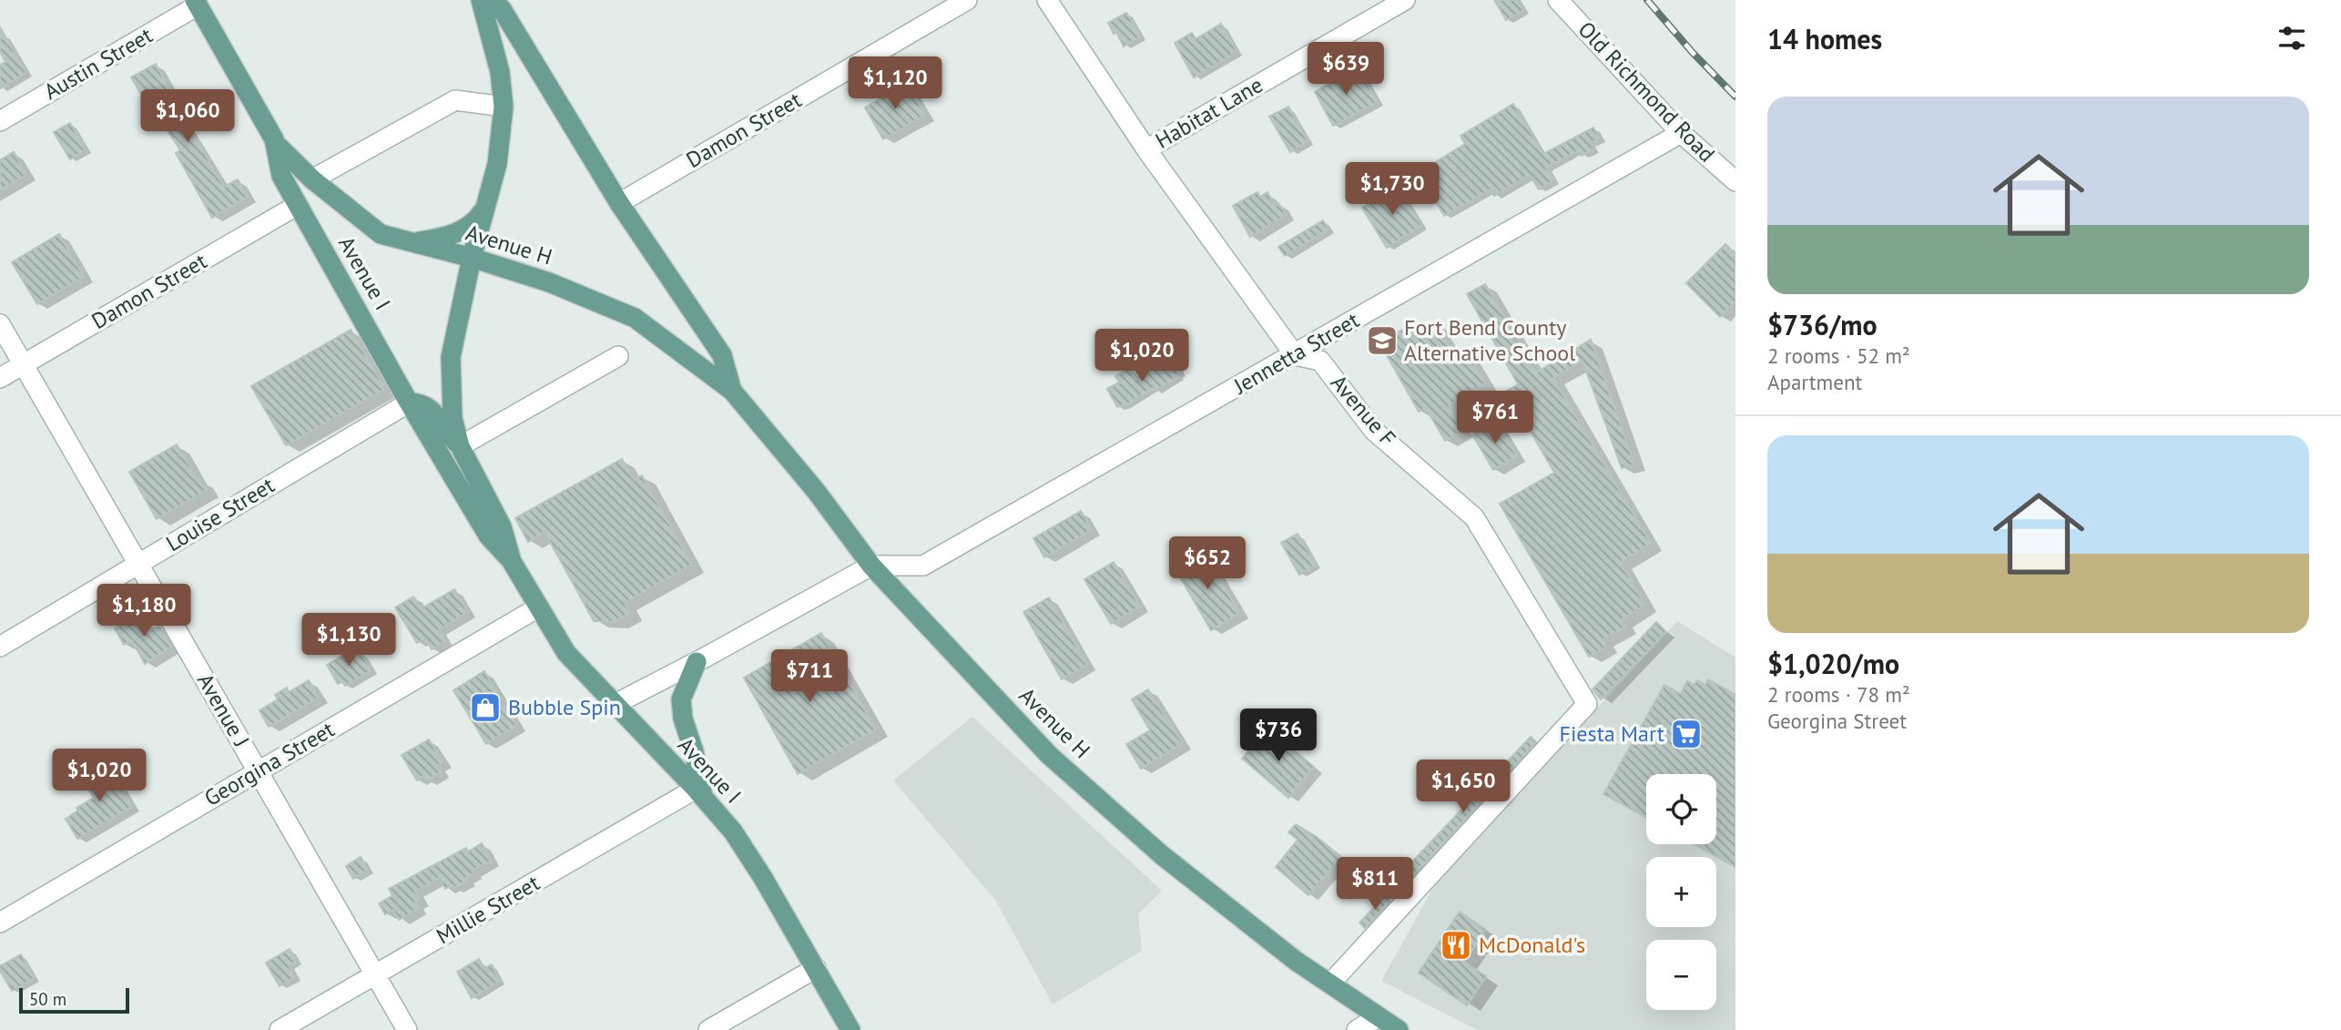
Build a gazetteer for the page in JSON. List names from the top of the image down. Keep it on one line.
{"streets":{"main road":["Avenue H","Avenue I"],"street":["Austin Street","Old Richmond Road","Habitat Lane","Damon Street","Jennetta Street","Avenue F","Louise Street","Avenue J","Georgina Street","Millie Street"]},"crossings":[["Austin Street","Avenue I"],["Old Richmond Road","Jennetta Street"],["Damon Street","Avenue H"],["Damon Street","Avenue I"],["Damon Street","Avenue J"],["Avenue H","Avenue I"],["Avenue H","Jennetta Street"],["Avenue H","Avenue F"],["Avenue I","Louise Street"],["Avenue I","Georgina Street"],["Avenue I","Millie Street"],["Jennetta Street","Avenue F"],["Louise Street","Avenue J"],["Avenue J","Georgina Street"],["Avenue J","Millie Street"]],"places":{"school or university":["Fort Bend County Alternative School"],"shop":["Bubble Spin"],"supermarket":["Fiesta Mart"],"restaurant":["McDonald's"]},"scale_bar":"50 m","page":{"heading":"14 homes","price":["$639","$1,120","$1,060","$1,730","$1,020","$761","$652","$1,180","$1,130","$711","$736","$1,020","$1,650","$811"],"list":[{"name":"$736/mo","note":"2 rooms · 52 m² · Apartment"},{"name":"$1,020/mo","note":"2 rooms · 78 m² · Georgina Street"}],"map_buttons":["+","−"],"scale":"50 m"}}
